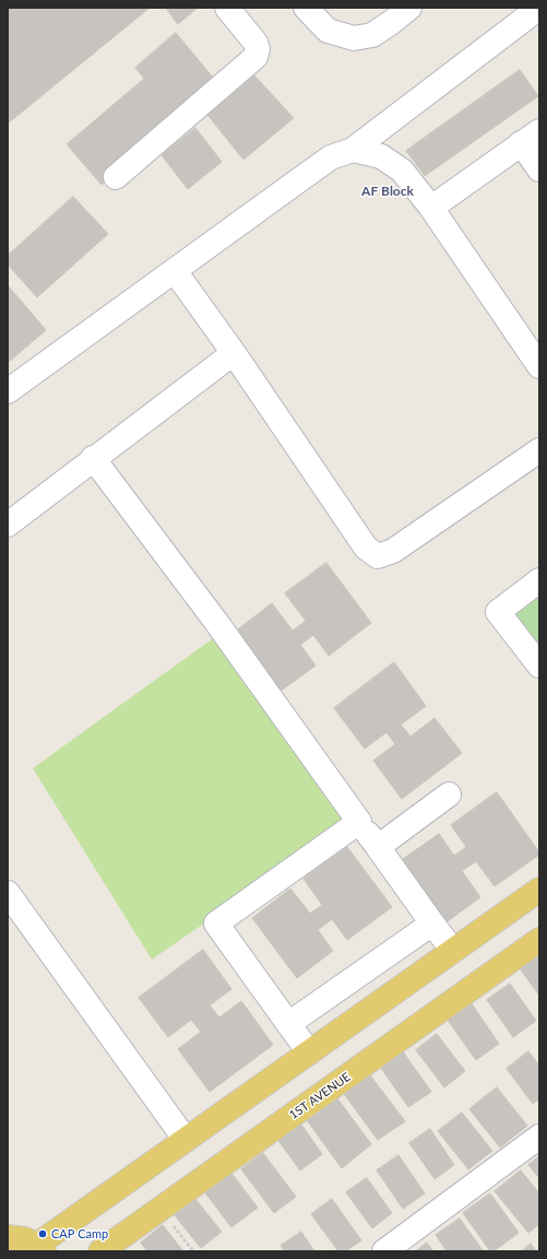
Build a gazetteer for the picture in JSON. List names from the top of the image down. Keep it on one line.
{"streets":{"main road":["1ST AVENUE"]},"districts":["AF Block"],"places":["CAP Camp"]}
